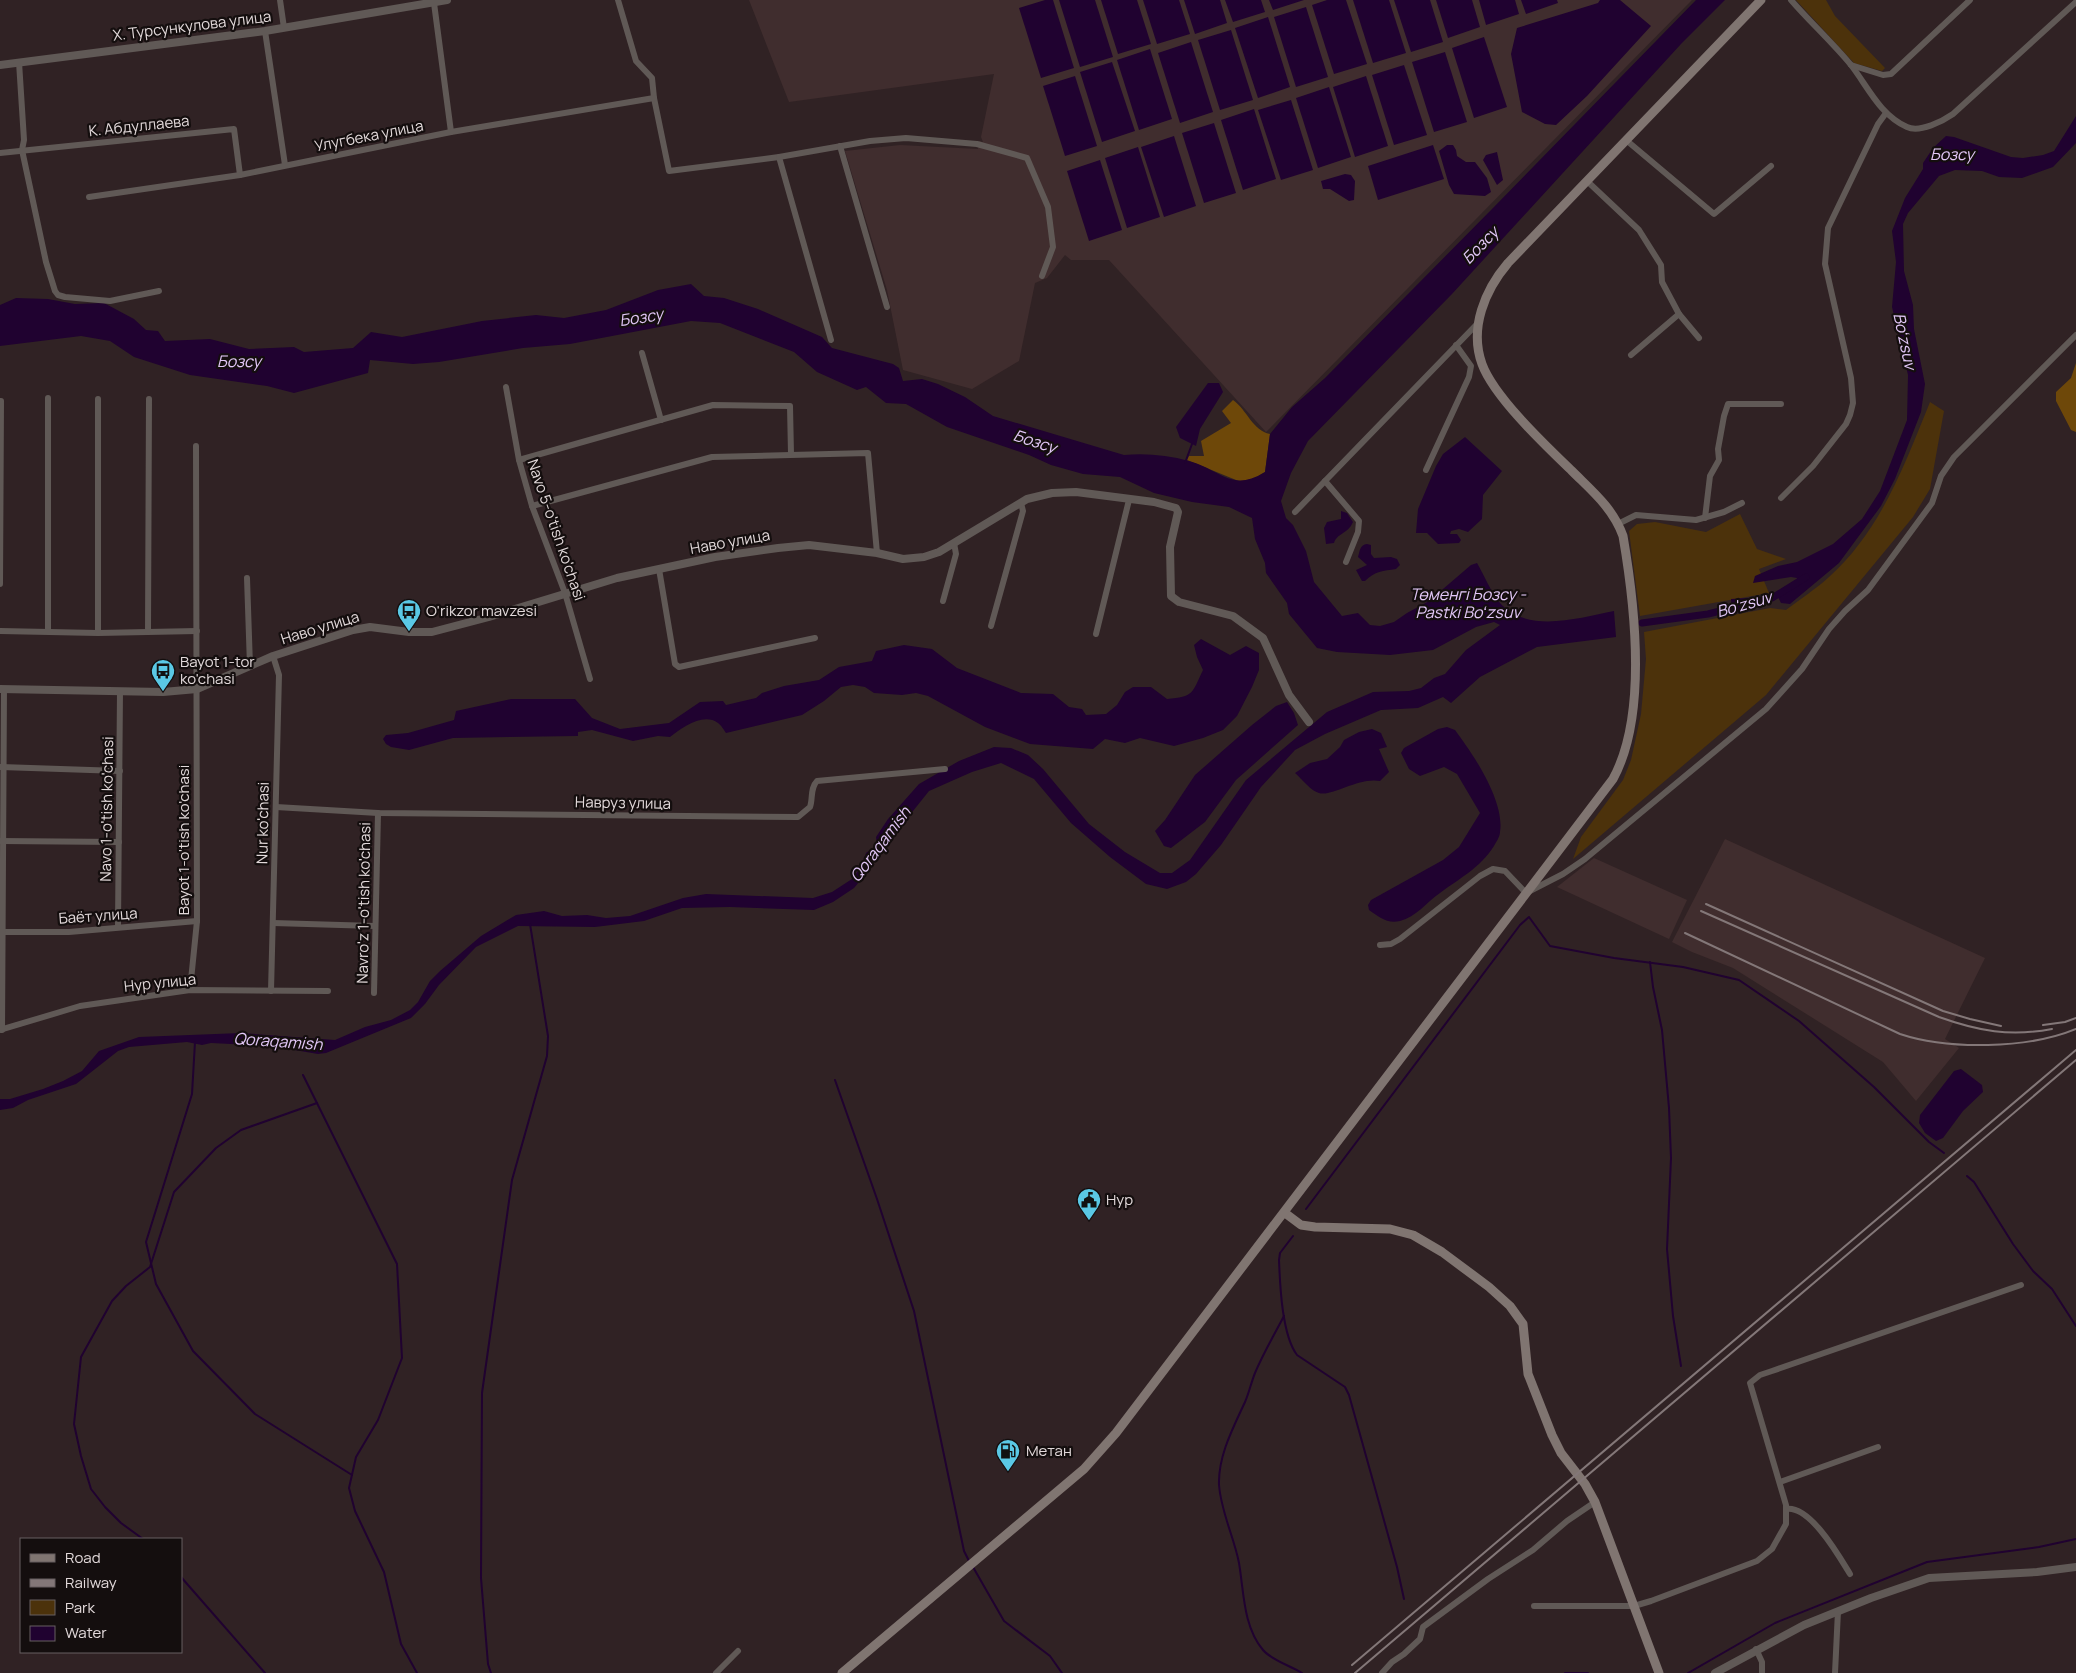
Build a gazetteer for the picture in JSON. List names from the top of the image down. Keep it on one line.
{"streets":{"street":["Х. Турсункулова улица","К. Абдуллаева","Улугбека улица","Navo 5-o'tish ko'chasi","Наво улица","Навруз улица","Navo 1-o'tish ko'chasi","Nur ko'chasi","Bayot 1-o'tish ko'chasi","Navro'z 1-o'tish ko'chasi","Баёт улица","Нур улица"]},"crossings":[["К. Абдуллаева","Улугбека улица"],["Navo 5-o'tish ko'chasi","Наво улица"],["Наво улица","Navo 1-o'tish ko'chasi"],["Наво улица","Nur ko'chasi"],["Наво улица","Bayot 1-o'tish ko'chasi"],["Навруз улица","Nur ko'chasi"],["Навруз улица","Navro'z 1-o'tish ko'chasi"],["Navo 1-o'tish ko'chasi","Баёт улица"],["Nur ko'chasi","Нур улица"],["Bayot 1-o'tish ko'chasi","Баёт улица"],["Bayot 1-o'tish ko'chasi","Нур улица"]],"water":["Бозсу","Boʻzsuv","Төменгі Бозсу - Pastki Boʻzsuv","Bo'zsuv","Qoraqamish"],"places":{"bus stop":["O'rikzor mavzesi","Bayot 1-tor ko'chasi"],"public building":["Нур"],"fuel station":["Метан"]},"legend":["Road","Railway","Park","Water"]}
